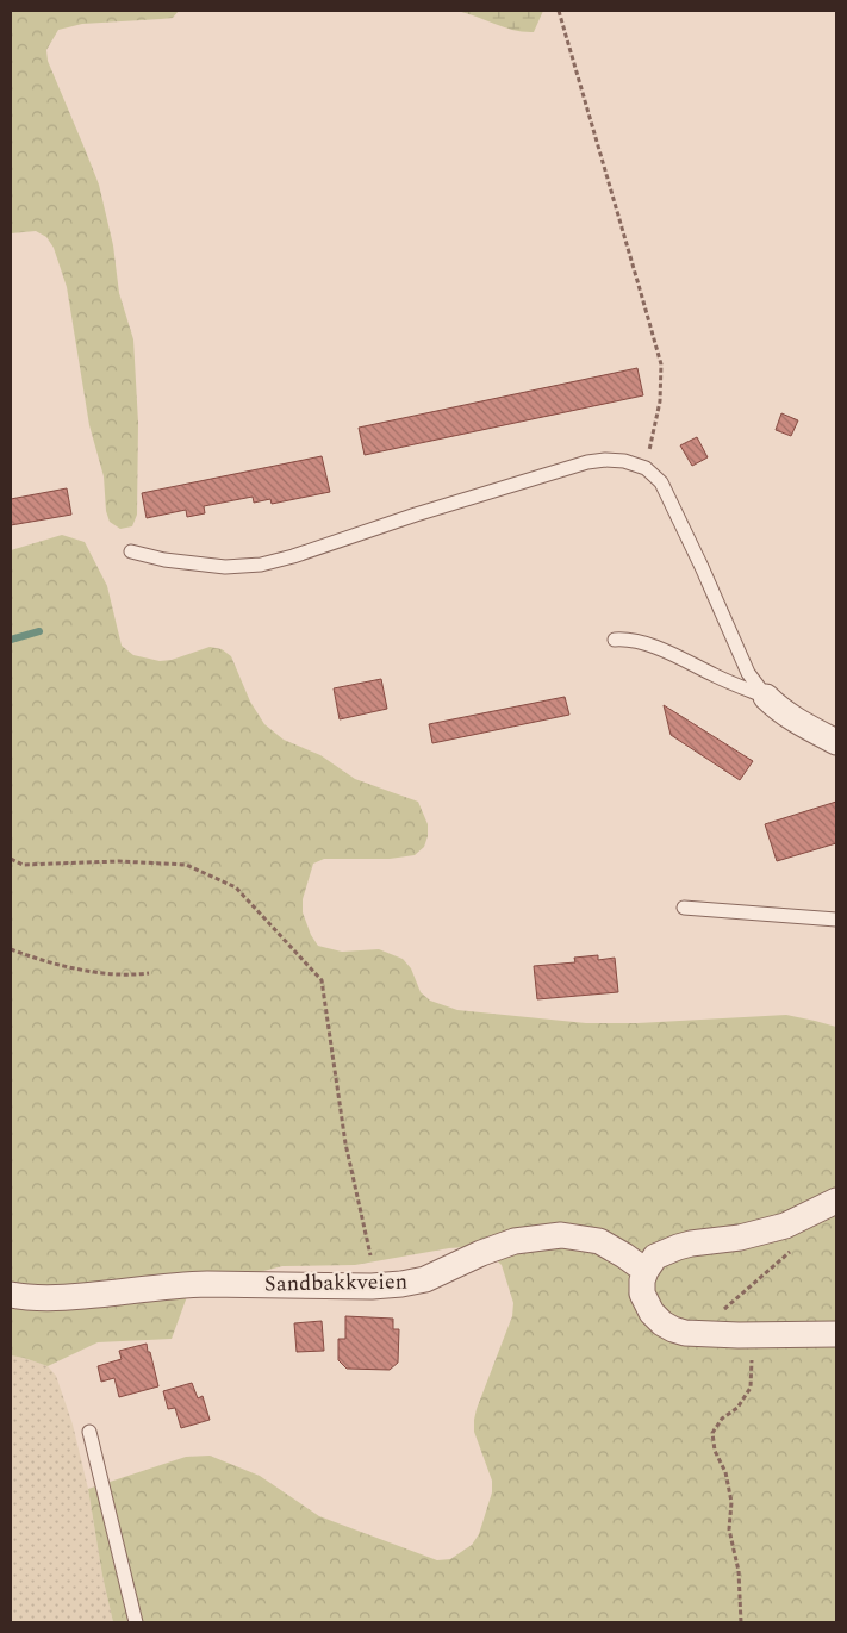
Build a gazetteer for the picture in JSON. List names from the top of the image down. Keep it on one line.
{"streets":{"street":["Sandbakkveien"]}}
